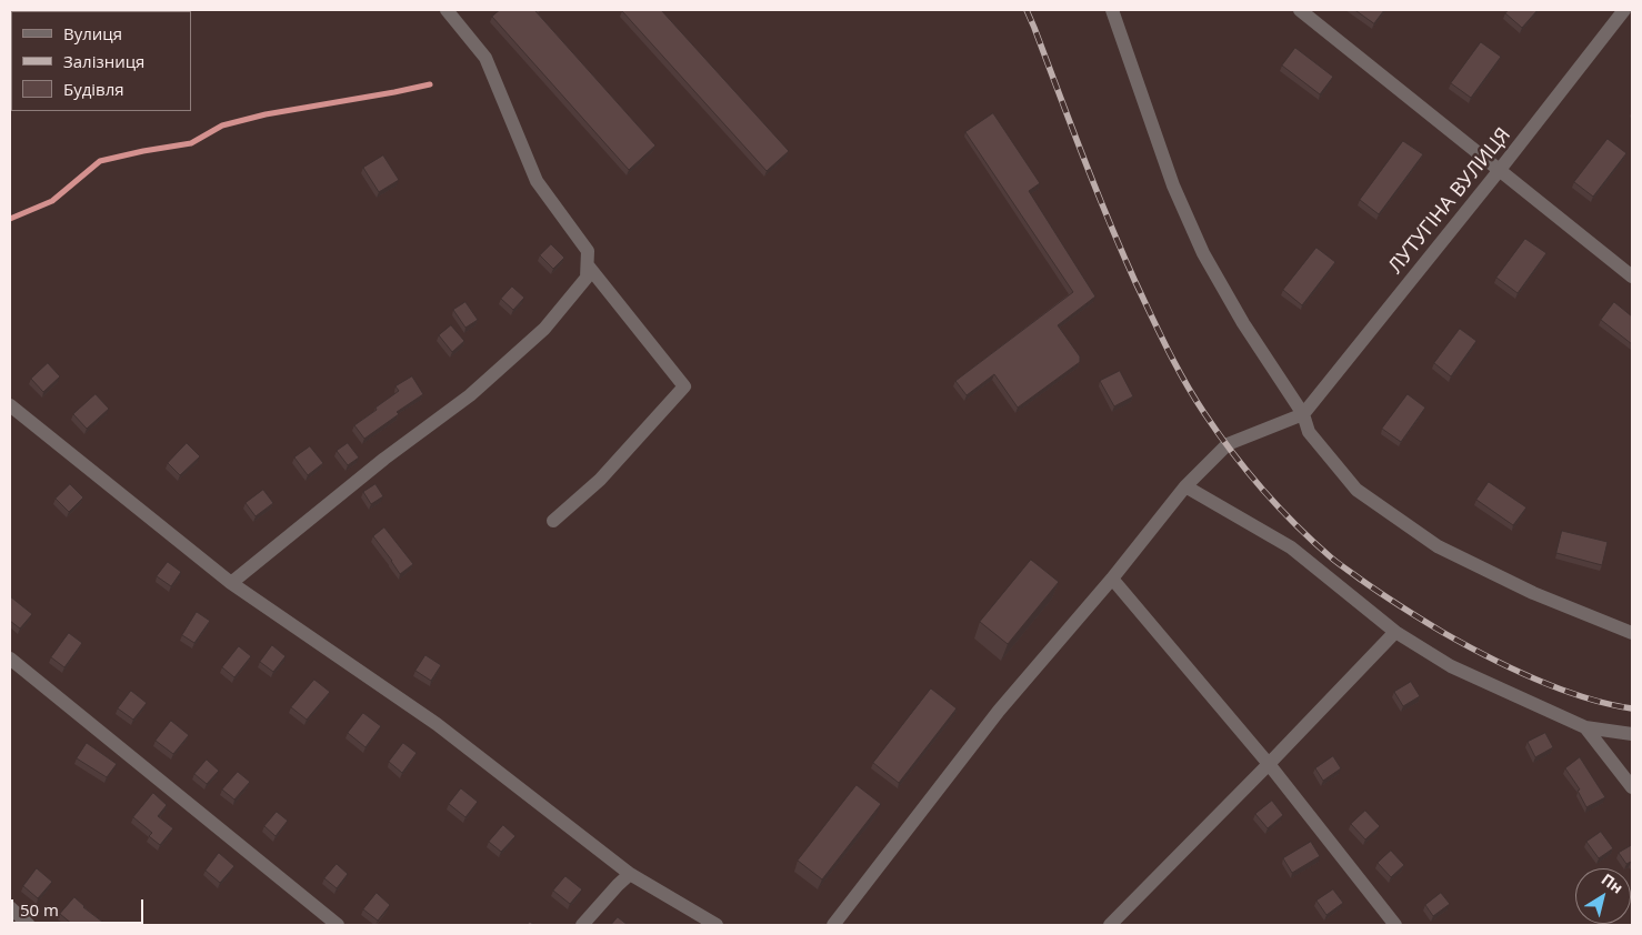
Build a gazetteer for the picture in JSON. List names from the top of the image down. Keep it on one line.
{"streets":{"street":["ЛУТУГІНА ВУЛИЦЯ"]},"legend":["Вулиця","Залізниця","Будівля"],"scale_bar":"50 m","north":"top right"}
